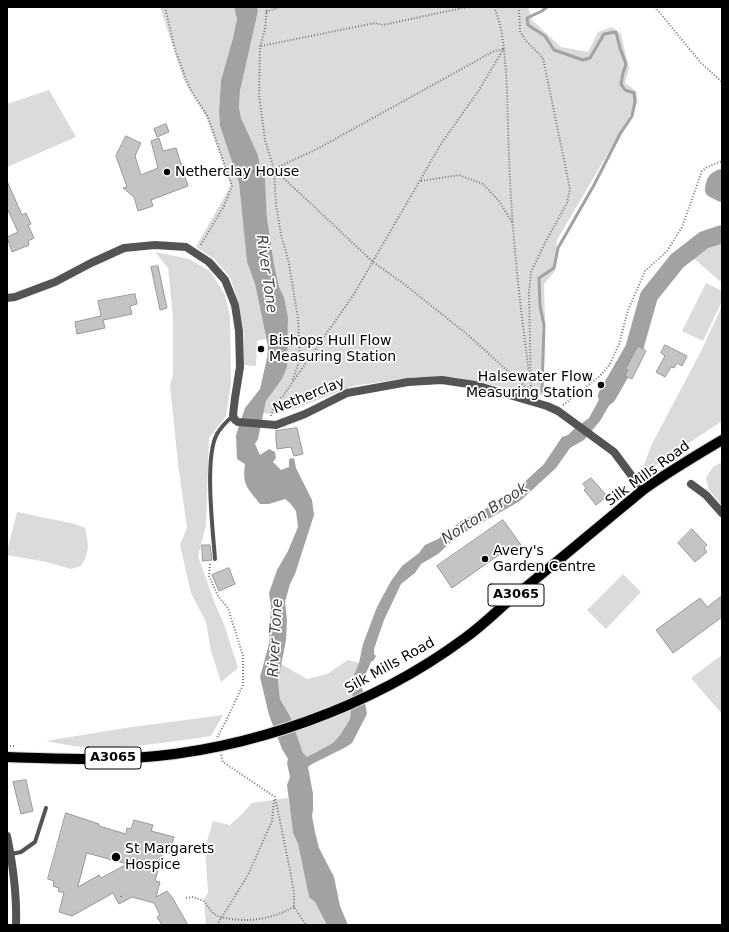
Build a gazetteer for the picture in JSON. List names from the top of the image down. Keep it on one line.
{"streets":{"main road":["Silk Mills Road","A3065"],"street":["Netherclay"]},"crossings":[["Netherclay","Silk Mills Road"]],"water":["River Tone","Norton Brook"],"places":["Netherclay House","Bishops Hull Flow Measuring Station","Halsewater Flow Measuring Station","Avery's Garden Centre","St Margarets Hospice"]}
